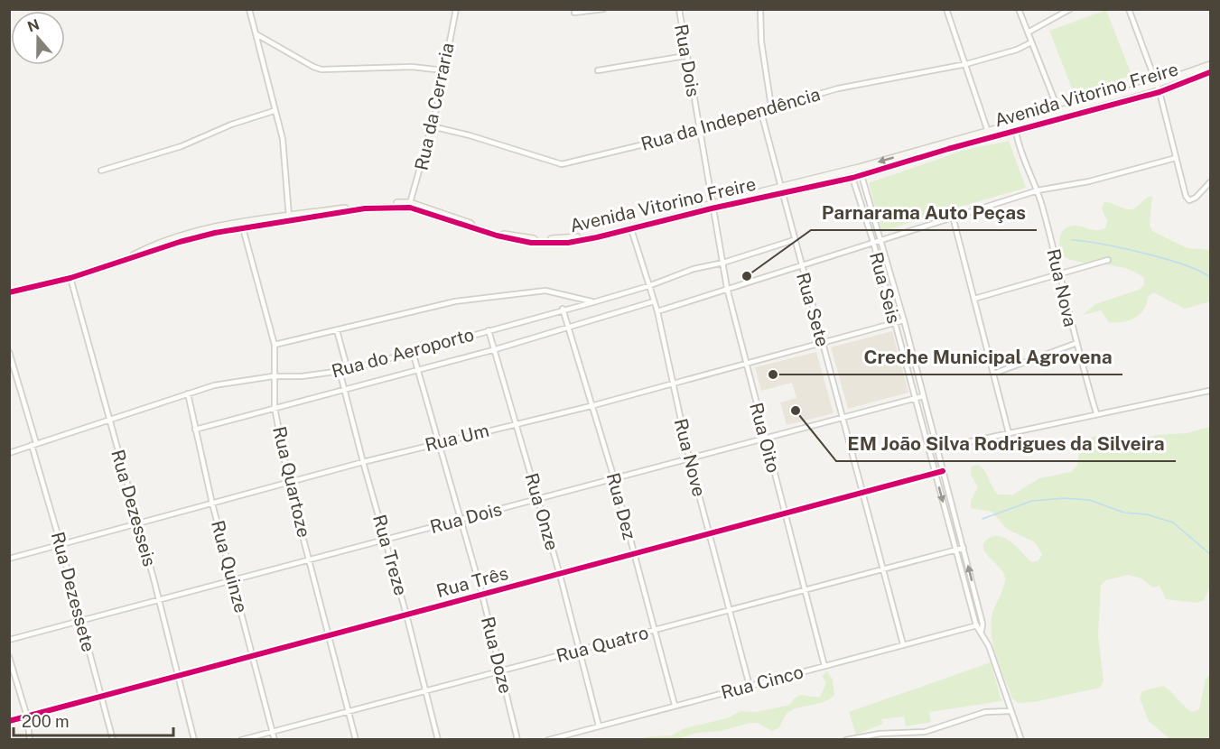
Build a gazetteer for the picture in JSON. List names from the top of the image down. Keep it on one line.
{"streets":{"street":["Rua Dois","Avenida Vitorino Freire","Rua da Cerraria","Rua da Independência","Rua Seis","Rua Nova","Rua Sete","Rua do Aeroporto","Rua Um","Rua Oito","Rua Nove","Rua Quartoze","Rua Dez","Rua Dezesseis","Rua Onze","Rua Treze","Rua Quinze","Rua Três","Rua Dezessete","Rua Quatro","Rua Doze","Rua Cinco"]},"crossings":[["Rua Dois","Avenida Vitorino Freire"],["Rua Dois","Rua da Independência"],["Rua Dois","Rua Seis"],["Rua Dois","Rua Sete"],["Rua Dois","Rua Oito"],["Rua Dois","Rua Nove"],["Rua Dois","Rua Quartoze"],["Rua Dois","Rua Dez"],["Rua Dois","Rua Dezesseis"],["Rua Dois","Rua Onze"],["Rua Dois","Rua Treze"],["Rua Dois","Rua Quinze"],["Rua Dois","Rua Dezessete"],["Rua Dois","Rua Doze"],["Avenida Vitorino Freire","Rua da Cerraria"],["Avenida Vitorino Freire","Rua Seis"],["Avenida Vitorino Freire","Rua Nova"],["Avenida Vitorino Freire","Rua Sete"],["Avenida Vitorino Freire","Rua Oito"],["Avenida Vitorino Freire","Rua Nove"],["Avenida Vitorino Freire","Rua Quartoze"],["Avenida Vitorino Freire","Rua Dezesseis"],["Rua da Cerraria","Rua da Independência"],["Rua Seis","Rua Um"],["Rua Seis","Rua Três"],["Rua Seis","Rua Quatro"],["Rua Seis","Rua Cinco"],["Rua Sete","Rua do Aeroporto"],["Rua Sete","Rua Um"],["Rua Sete","Rua Três"],["Rua Sete","Rua Quatro"],["Rua Sete","Rua Cinco"],["Rua do Aeroporto","Rua Oito"],["Rua do Aeroporto","Rua Nove"],["Rua do Aeroporto","Rua Quartoze"],["Rua do Aeroporto","Rua Dez"],["Rua do Aeroporto","Rua Dezesseis"],["Rua do Aeroporto","Rua Onze"],["Rua do Aeroporto","Rua Treze"],["Rua do Aeroporto","Rua Quinze"],["Rua do Aeroporto","Rua Dezessete"],["Rua do Aeroporto","Rua Doze"],["Rua Um","Rua Oito"],["Rua Um","Rua Nove"],["Rua Um","Rua Quartoze"],["Rua Um","Rua Dez"],["Rua Um","Rua Dezesseis"],["Rua Um","Rua Onze"],["Rua Um","Rua Treze"],["Rua Um","Rua Quinze"],["Rua Um","Rua Dezessete"],["Rua Um","Rua Doze"],["Rua Oito","Rua Três"],["Rua Oito","Rua Quatro"],["Rua Oito","Rua Cinco"],["Rua Nove","Rua Três"],["Rua Nove","Rua Quatro"],["Rua Nove","Rua Cinco"],["Rua Quartoze","Rua Três"],["Rua Quartoze","Rua Quatro"],["Rua Dez","Rua Três"],["Rua Dez","Rua Quatro"],["Rua Dez","Rua Cinco"],["Rua Dezesseis","Rua Três"],["Rua Onze","Rua Três"],["Rua Onze","Rua Quatro"],["Rua Onze","Rua Cinco"],["Rua Treze","Rua Três"],["Rua Treze","Rua Quatro"],["Rua Quinze","Rua Três"],["Rua Quinze","Rua Quatro"],["Rua Três","Rua Dezessete"],["Rua Três","Rua Doze"],["Rua Quatro","Rua Doze"]],"places":["Parnarama Auto Peças","Creche Municipal Agrovena","EM João Silva Rodrigues da Silveira"],"scale_bar":"200 m","north":"top"}
